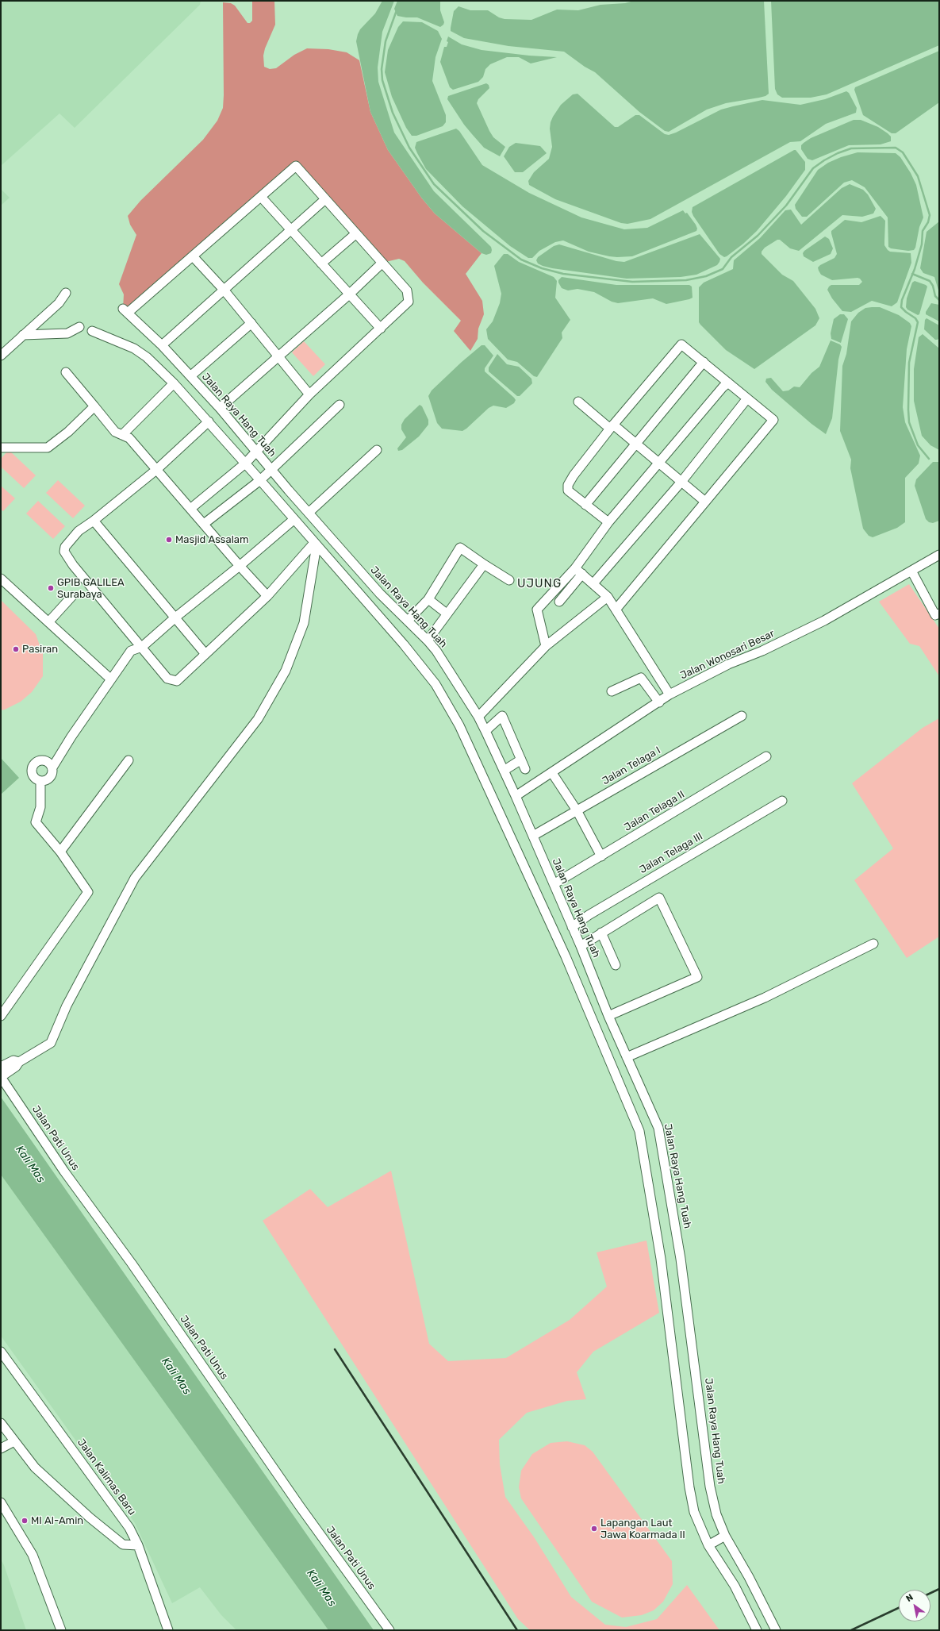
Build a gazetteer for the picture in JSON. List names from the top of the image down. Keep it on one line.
{"streets":{"street":["Jalan Raya Hang Tuah","Jalan Wonosari Besar","Jalan Telaga I","Jalan Telaga II","Jalan Telaga III","Jalan Pati Unus","Jalan Kalimas Baru"]},"crossings":[["Jalan Raya Hang Tuah","Jalan Wonosari Besar"],["Jalan Raya Hang Tuah","Jalan Telaga I"],["Jalan Raya Hang Tuah","Jalan Telaga II"],["Jalan Raya Hang Tuah","Jalan Telaga III"]],"districts":["UJUNG"],"water":["Kali Mas"],"places":["Masjid Assalam","GPIB GALILEA Surabaya","Pasiran","MI Al-Amin","Lapangan Laut Jawa Koarmada II"],"north":"top left"}
